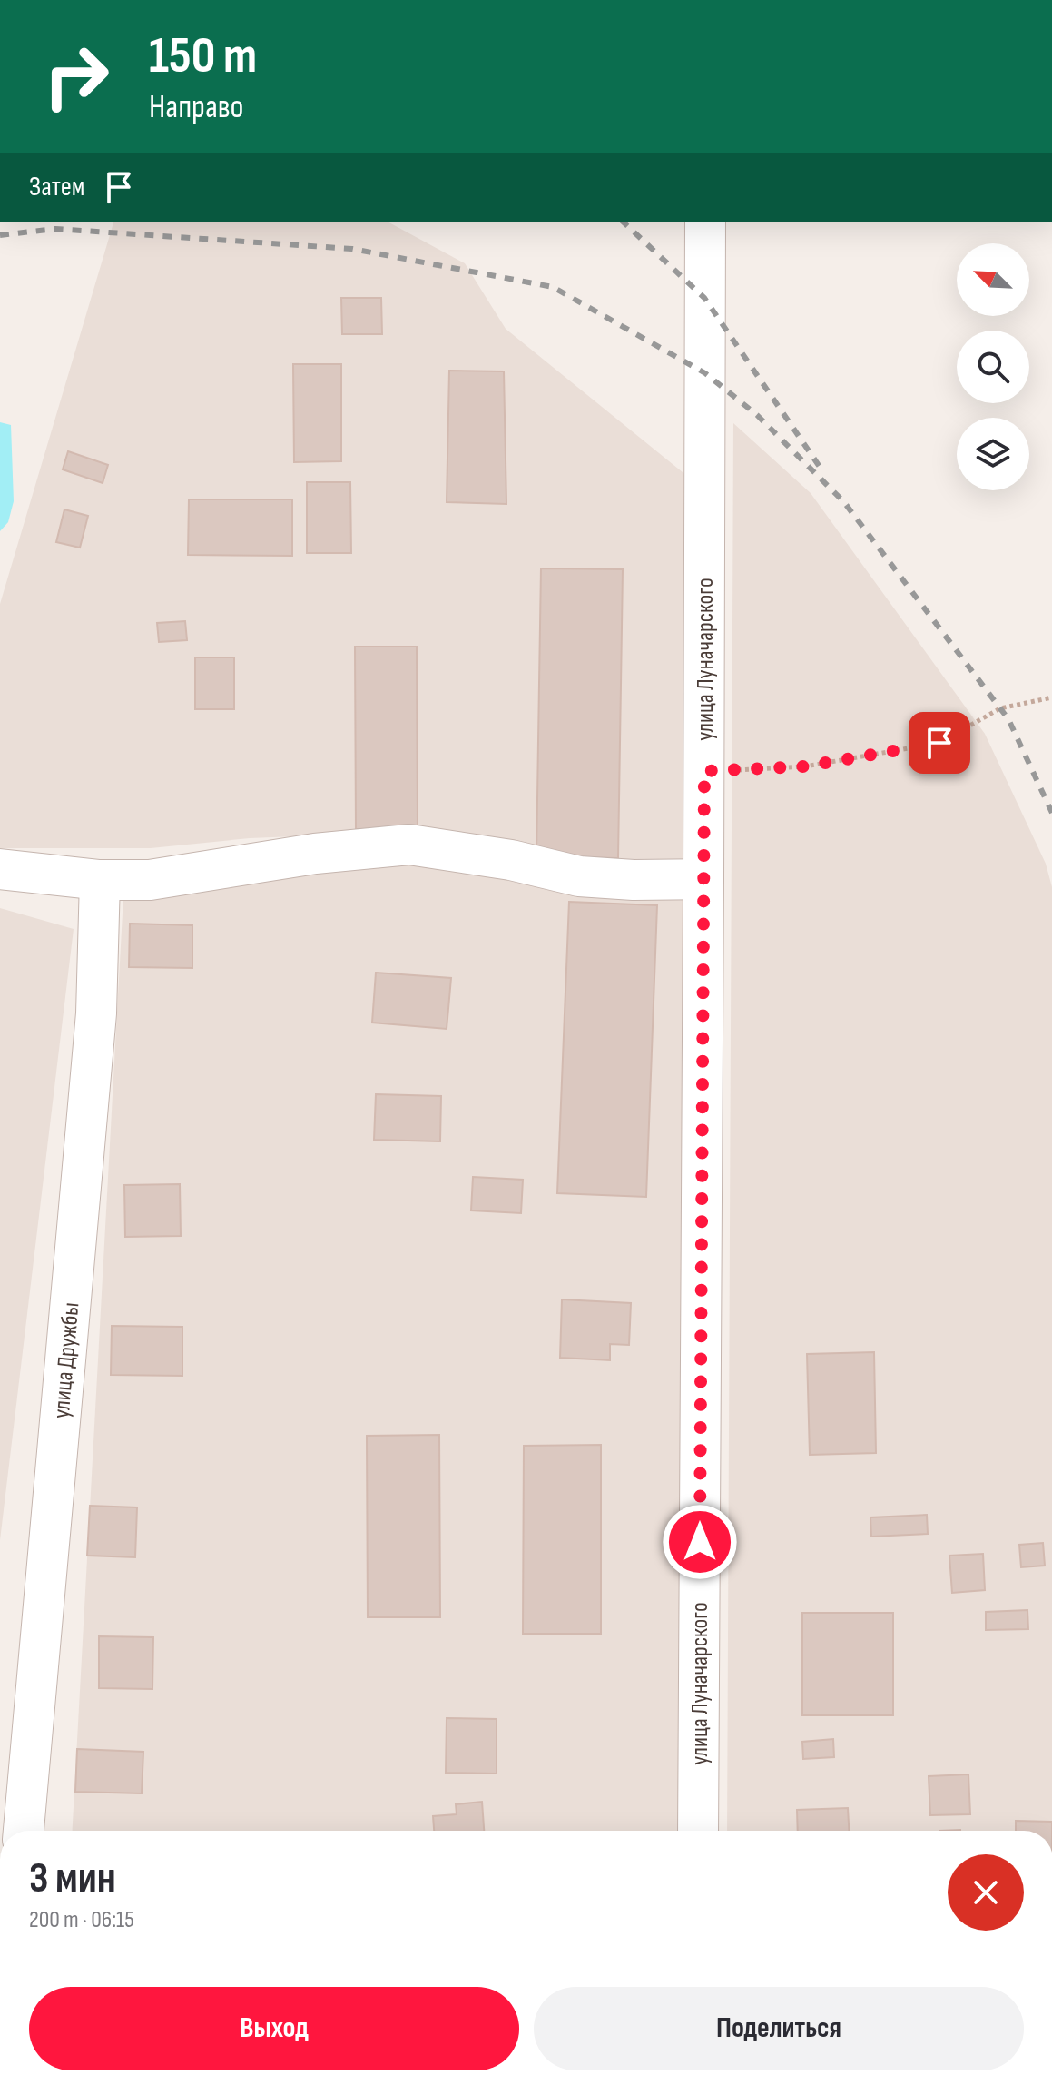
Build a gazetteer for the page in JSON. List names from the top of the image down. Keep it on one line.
{"streets":{"street":["улица Луначарского","улица Дружбы"]},"north":"top left","page":{"turn":["150 m","Направо"],"then":"Затем","heading":["3 мин","200 m · 06:15"],"buttons":["Выход","Поделиться"]}}
